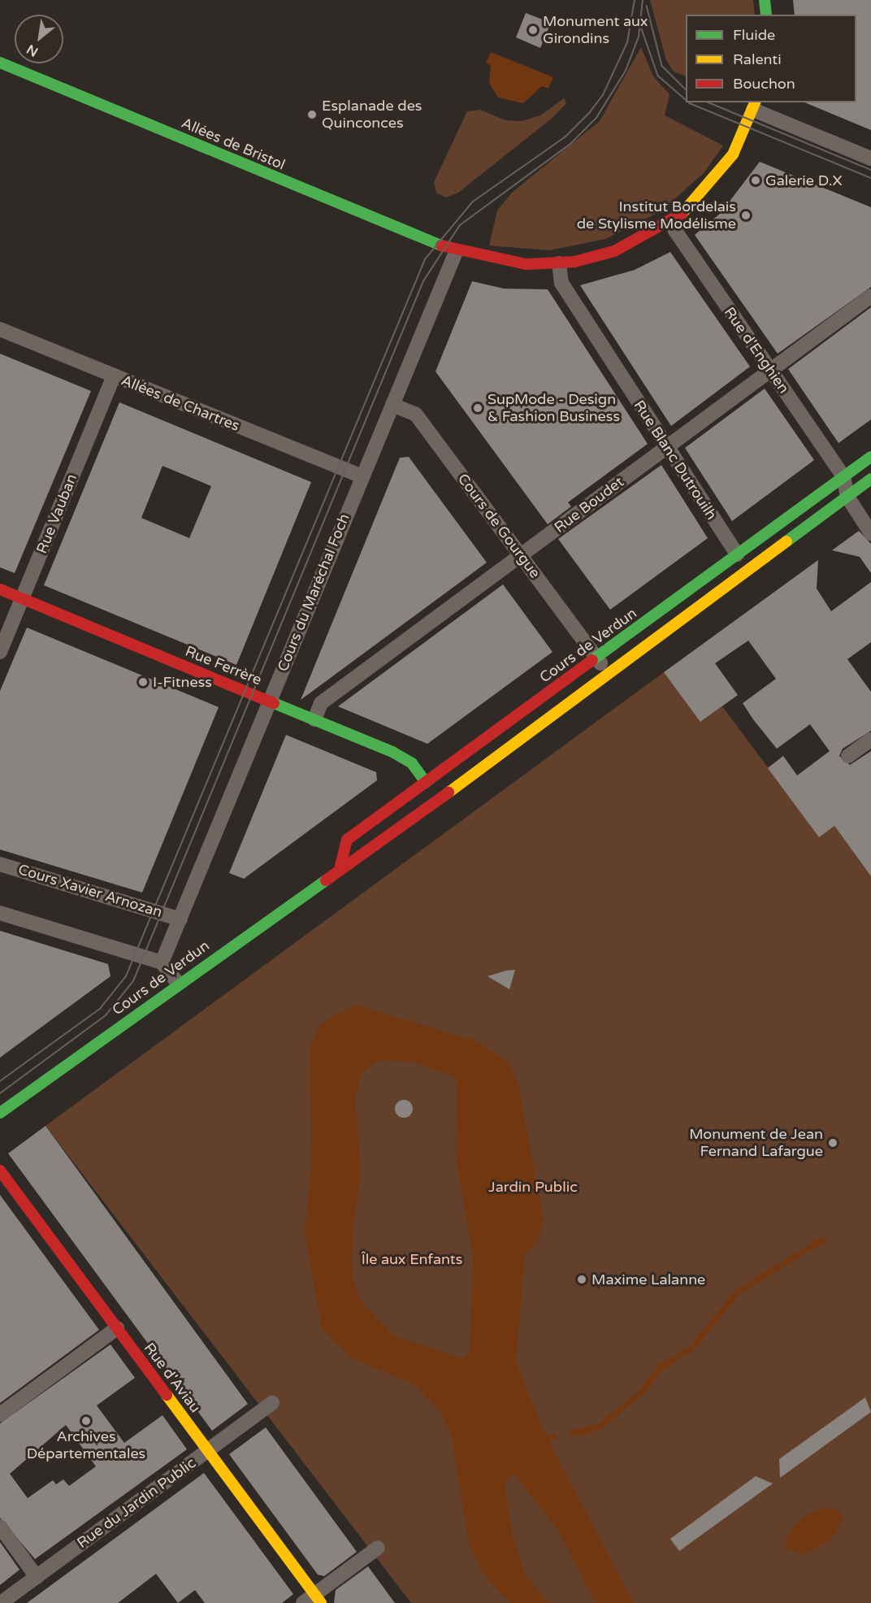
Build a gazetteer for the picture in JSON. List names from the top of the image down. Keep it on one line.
{"streets":{"main road":["Allées de Bristol","Cours de Verdun","Rue Ferrère","Rue d'Aviau"],"street":["Rue d'Enghien","Allées de Chartres","Rue Blanc Dutrouilh","Rue Boudet","Rue Vauban","Cours de Gourgue","Cours du Maréchal Foch","Cours Xavier Arnozan","Rue du Jardin Public"]},"crossings":[["Allées de Bristol","Rue d'Enghien"],["Allées de Bristol","Rue Blanc Dutrouilh"],["Allées de Bristol","Cours du Maréchal Foch"],["Rue d'Enghien","Rue Boudet"],["Rue d'Enghien","Cours de Verdun"],["Allées de Chartres","Rue Vauban"],["Allées de Chartres","Cours du Maréchal Foch"],["Rue Blanc Dutrouilh","Rue Boudet"],["Rue Blanc Dutrouilh","Cours de Verdun"],["Rue Boudet","Cours de Gourgue"],["Rue Boudet","Rue Ferrère"],["Rue Vauban","Rue Ferrère"],["Cours de Gourgue","Cours du Maréchal Foch"],["Cours de Gourgue","Cours de Verdun"],["Cours du Maréchal Foch","Rue Ferrère"],["Cours du Maréchal Foch","Cours Xavier Arnozan"],["Cours de Verdun","Rue Ferrère"],["Rue d'Aviau","Rue du Jardin Public"]],"parks":["Jardin Public","Île aux Enfants"],"places":["Monument aux Girondins","Esplanade des Quinconces","Galerie D.X","Institut Bordelais de Stylisme Modélisme","SupMode - Design & Fashion Business","I-Fitness","Monument de Jean Fernand Lafargue","Maxime Lalanne","Archives Départementales"],"legend":["Fluide","Ralenti","Bouchon"],"north":"bottom left"}
